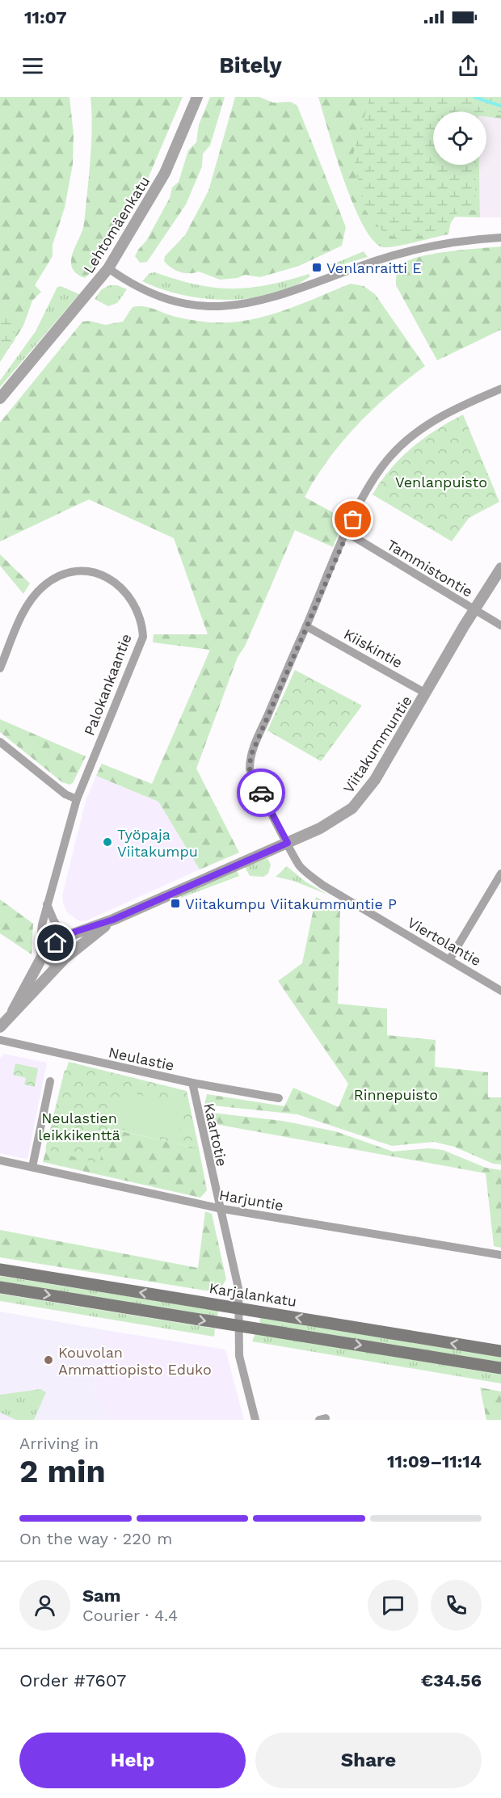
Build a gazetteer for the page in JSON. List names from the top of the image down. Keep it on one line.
{"streets":{"main road":["Karjalankatu"],"street":["Lehtomäenkatu","Tammistontie","Kiiskintie","Palokankaantie","Viitakummuntie","Viertolantie","Neulastie","Kaartotie","Harjuntie"]},"crossings":[["Tammistontie","Viitakummuntie"],["Tammistontie","Viertolantie"],["Kiiskintie","Viitakummuntie"],["Kiiskintie","Viertolantie"],["Palokankaantie","Viitakummuntie"],["Viitakummuntie","Viertolantie"],["Neulastie","Kaartotie"],["Kaartotie","Harjuntie"],["Kaartotie","Karjalankatu"]],"parks":["Venlanpuisto","Rinnepuisto","Neulastien leikkikenttä"],"places":{"transit":["Venlanraitti E","Viitakumpu Viitakummuntie P"],"other":["Työpaja Viitakumpu","Kouvolan Ammattiopisto Eduko"]},"page":{"status":"11:07","header":"Bitely","heading":["2 min","Arriving in","11:09–11:14"],"panel":["Sam","Courier · 4.4","Order #7607","€34.56"],"bar":"On the way · 220 m","buttons":["Help","Share"]}}
